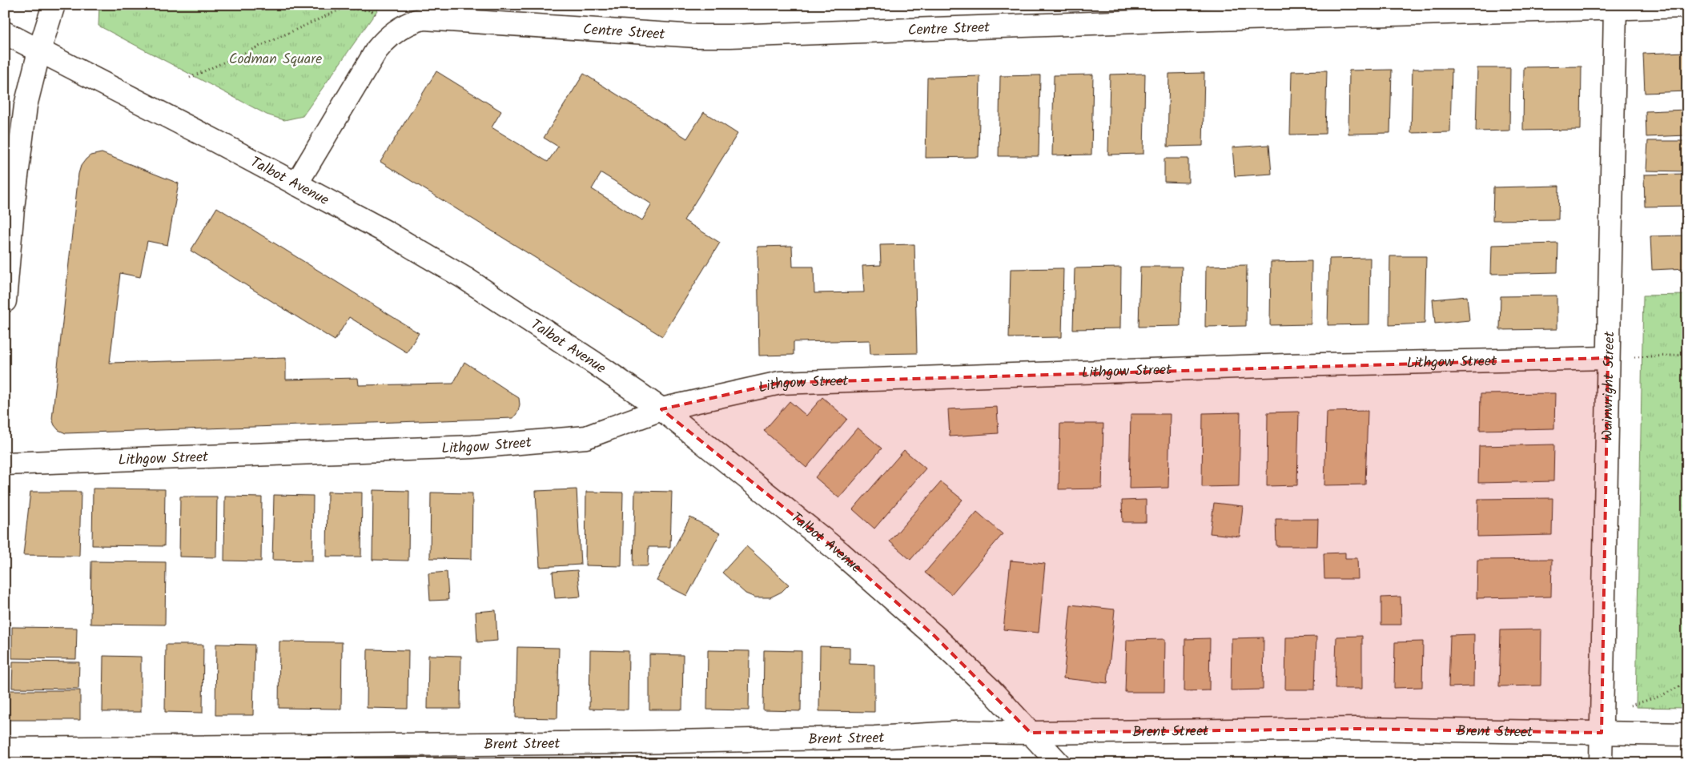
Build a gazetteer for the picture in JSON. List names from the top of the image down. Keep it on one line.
{"streets":{"street":["Centre Street","Talbot Avenue","Lithgow Street","Wainwright Street","Brent Street"]},"crossings":[["Centre Street","Talbot Avenue"],["Centre Street","Wainwright Street"],["Talbot Avenue","Lithgow Street"],["Talbot Avenue","Brent Street"],["Lithgow Street","Wainwright Street"],["Wainwright Street","Brent Street"]],"parks":["Codman Square"]}
